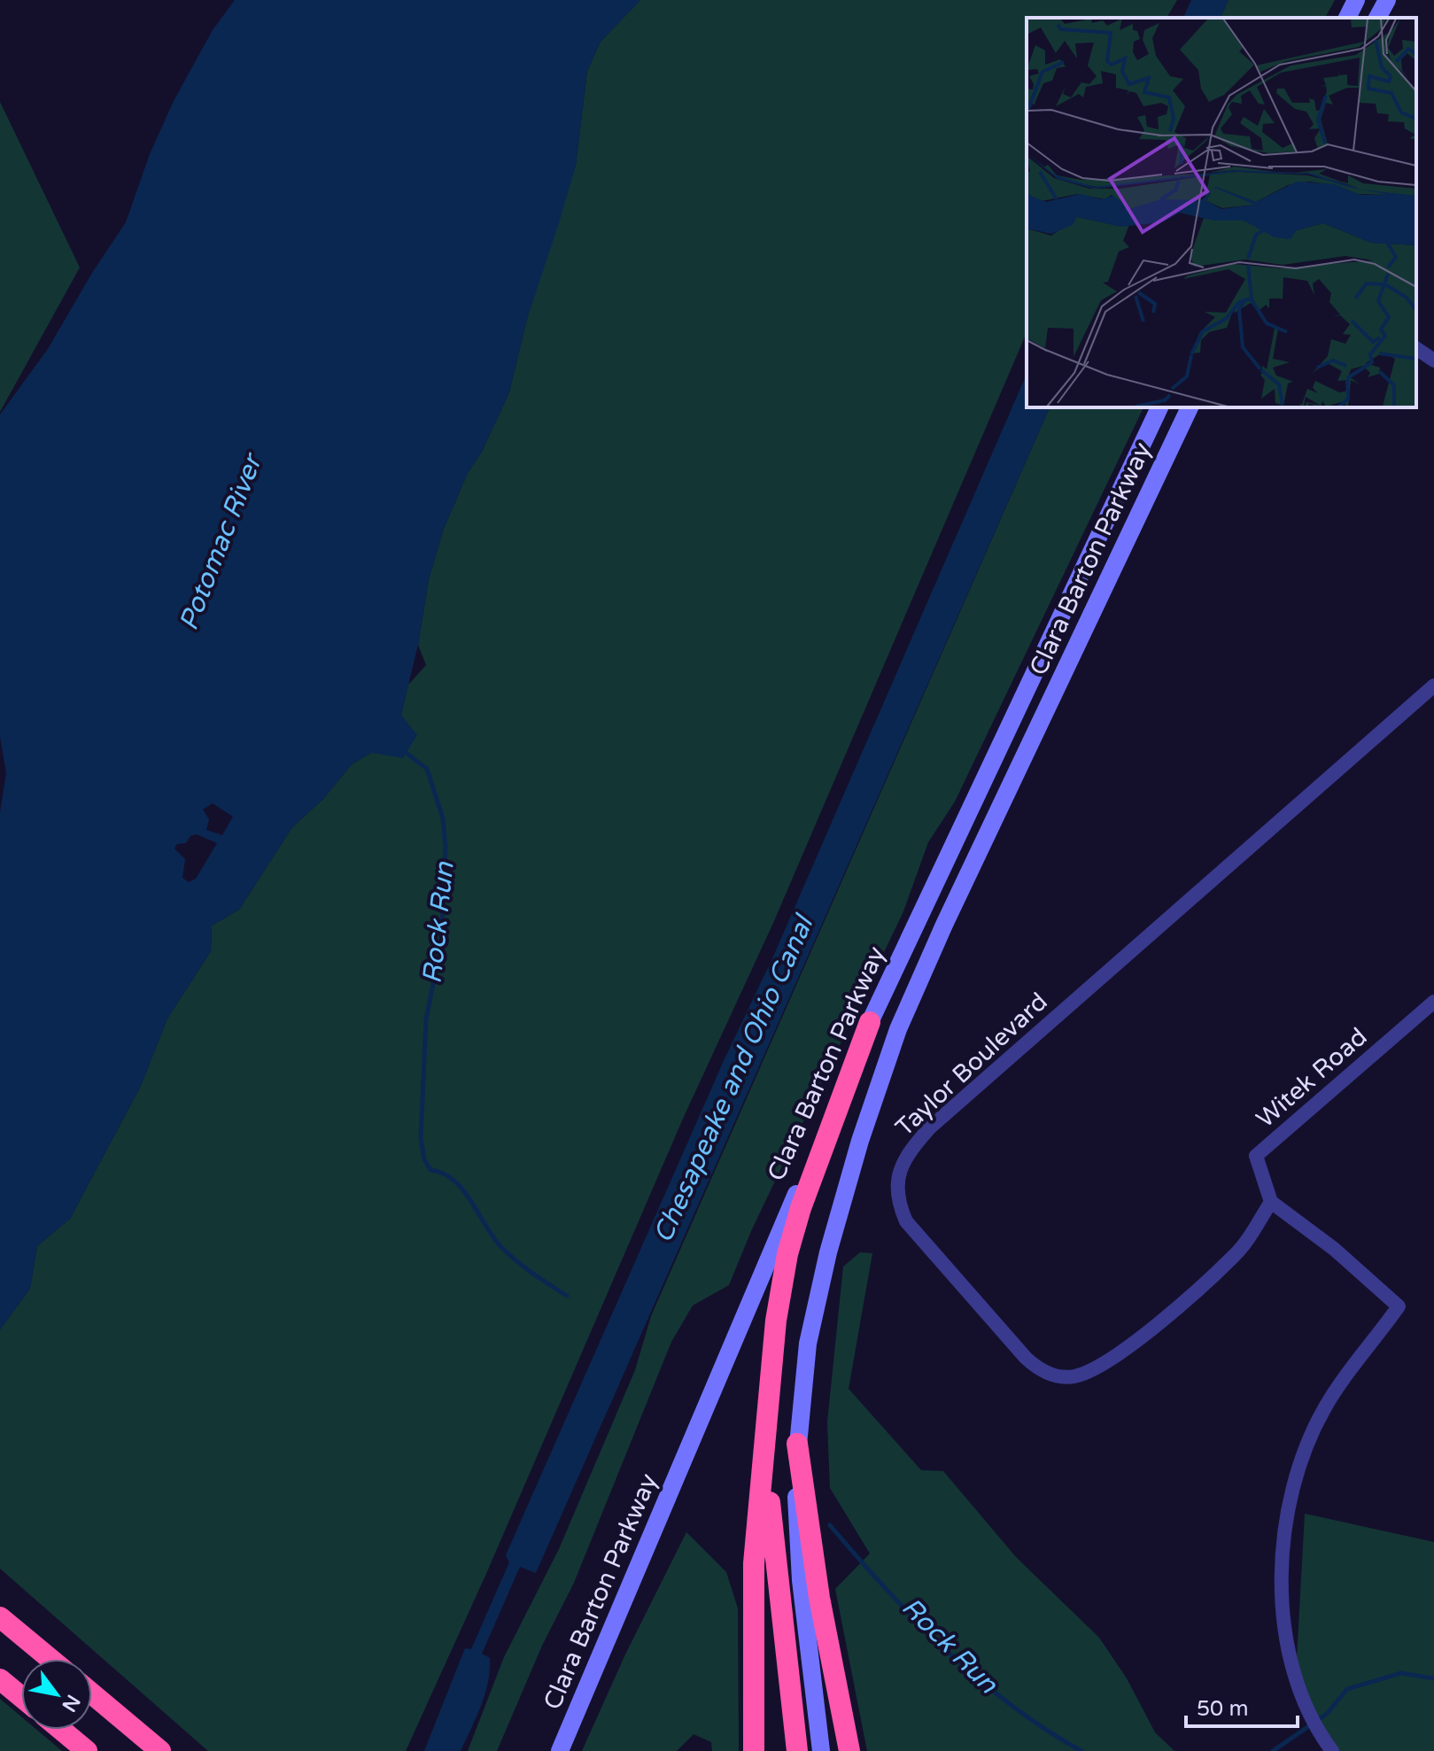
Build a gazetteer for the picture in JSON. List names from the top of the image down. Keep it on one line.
{"streets":{"main road":["Clara Barton Parkway"],"street":["Taylor Boulevard","Witek Road"]},"crossings":[["Taylor Boulevard","Witek Road"]],"water":["Potomac River","Rock Run","Chesapeake and Ohio Canal"],"scale_bar":"50 m","north":"bottom right"}
